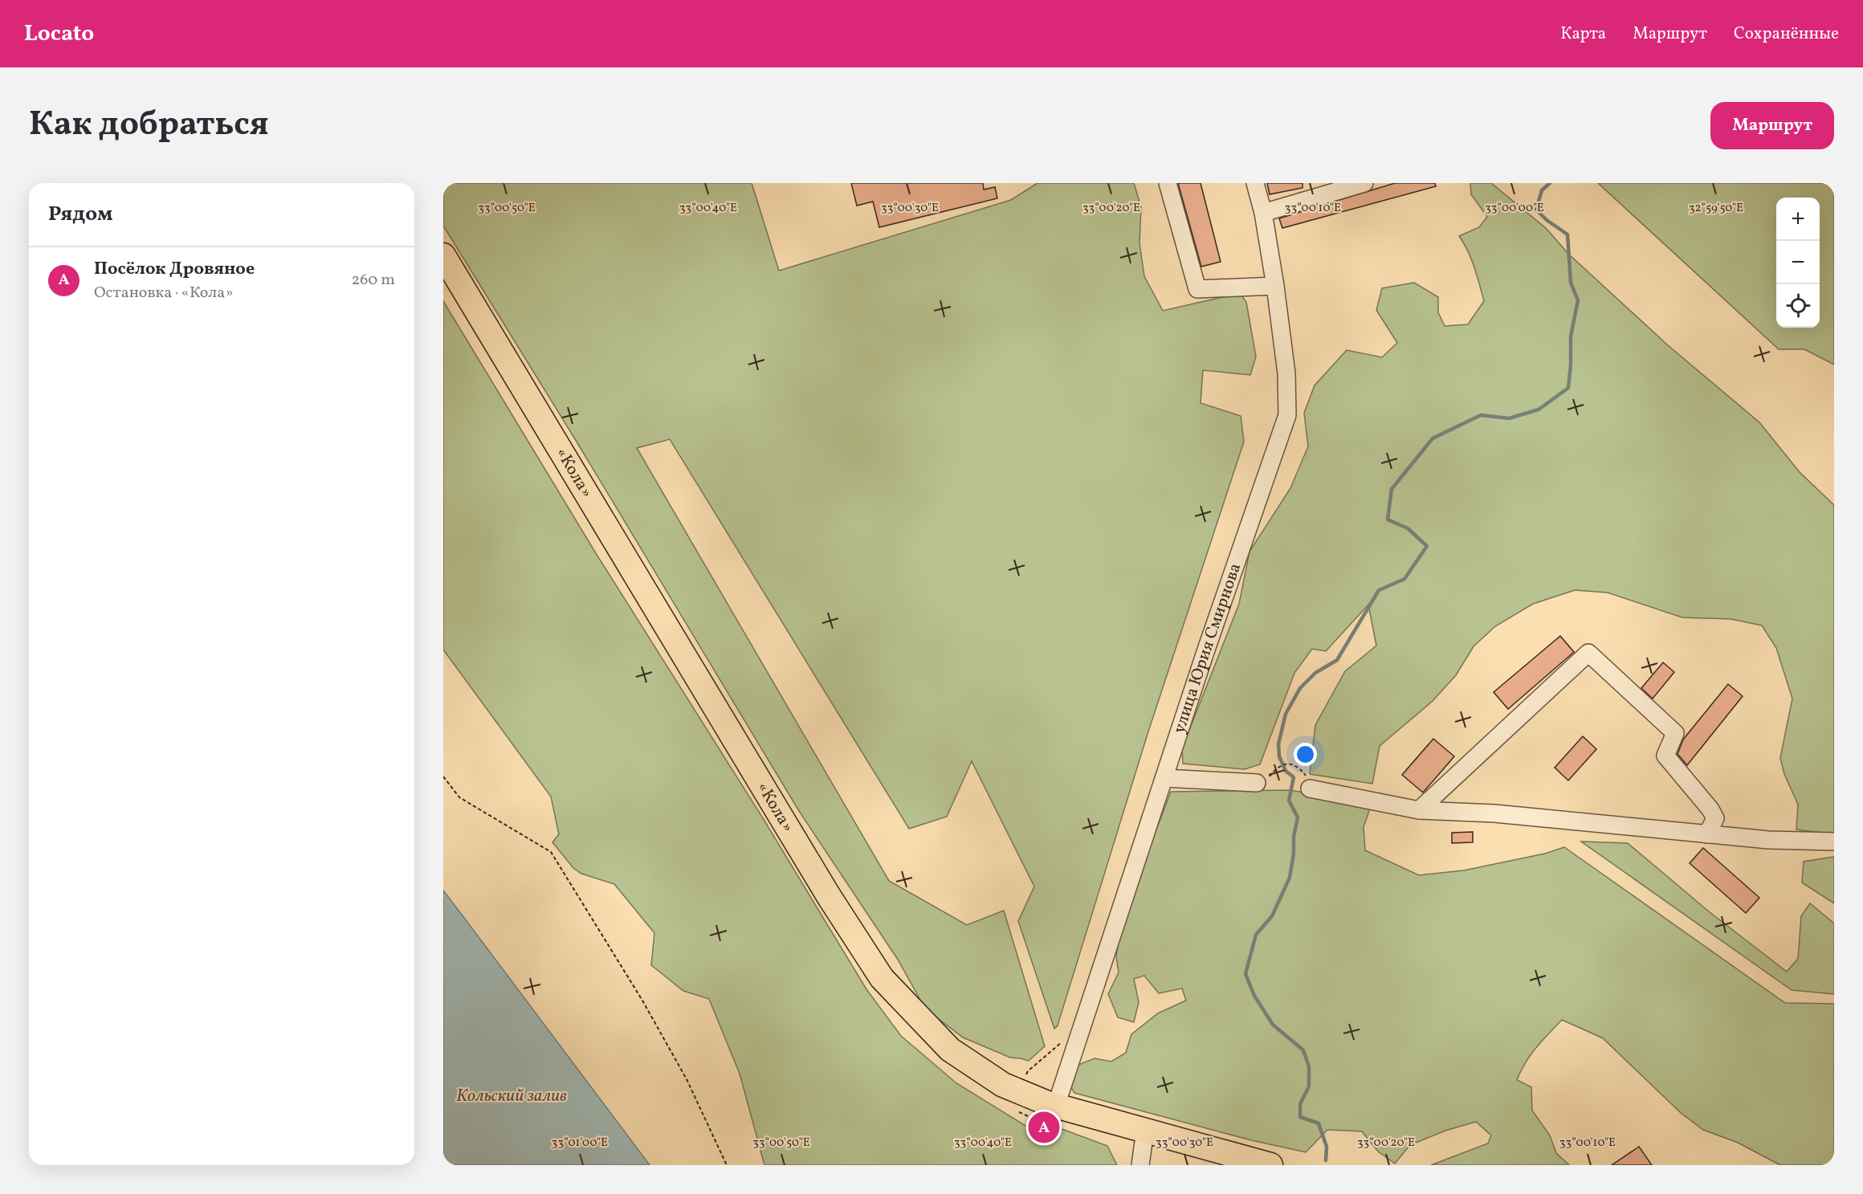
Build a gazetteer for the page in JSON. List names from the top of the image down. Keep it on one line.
{"streets":{"highway":["«Кола»"],"street":["улица Юрия Смирнова"]},"crossings":[["«Кола»","улица Юрия Смирнова"]],"water":["Кольский залив"],"page":{"header":"Locato","nav":["Карта","Маршрут","Сохранённые"],"title":"Как добраться","buttons":"Маршрут","heading":"Рядом","map_buttons":["+","−"],"list":[{"mark":"A","name":"Посёлок Дровяное","note":"Остановка · «Кола»","value":"260 m"}],"pins":"A"},"coordinates":["33°00'50\"E","33°00'40\"E","33°00'30\"E","33°00'20\"E","33°00'10\"E","33°00'00\"E","32°59'50\"E","33°01'00\"E"]}
